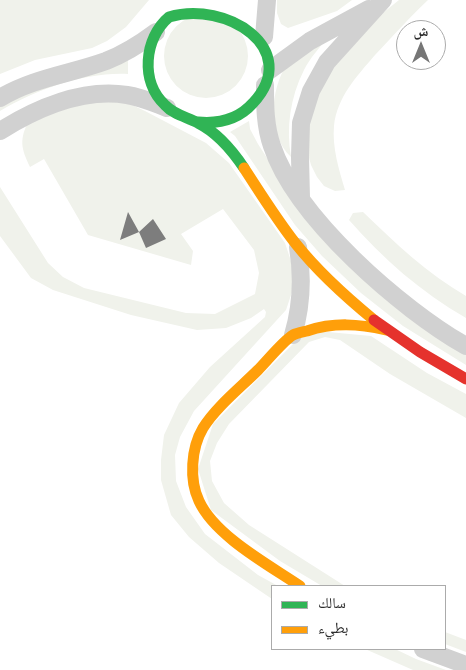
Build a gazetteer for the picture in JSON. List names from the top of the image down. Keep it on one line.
{"legend":["سالك","بطيء"],"north":"top"}
